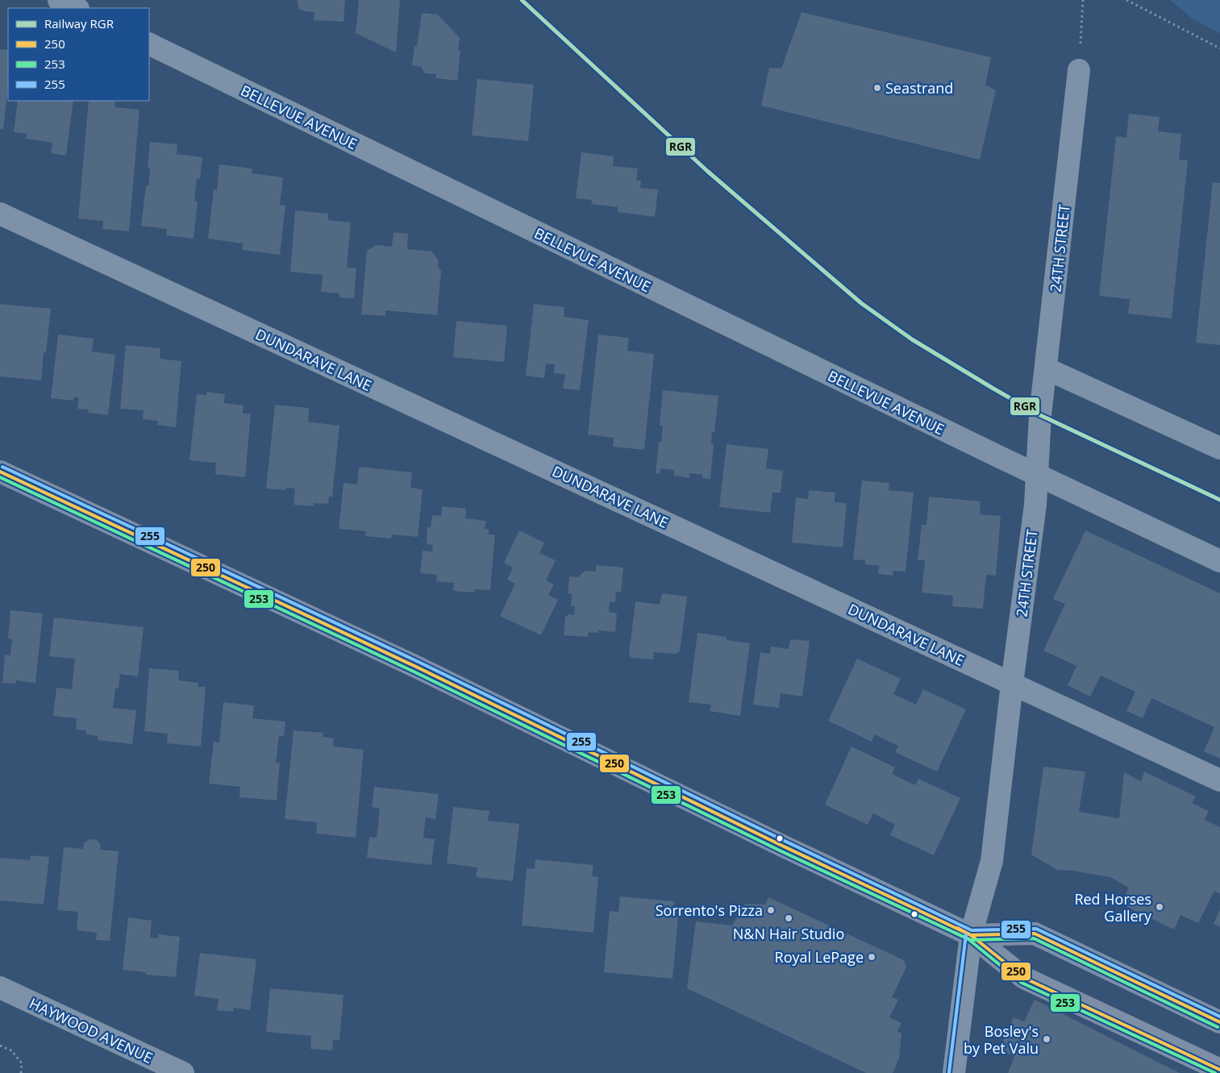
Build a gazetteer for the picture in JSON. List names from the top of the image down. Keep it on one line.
{"streets":{"street":["BELLEVUE AVENUE","24TH STREET","DUNDARAVE LANE","HAYWOOD AVENUE"]},"crossings":[["BELLEVUE AVENUE","24TH STREET"],["24TH STREET","DUNDARAVE LANE"]],"places":["Seastrand","Red Horses Gallery","Sorrento's Pizza","N&N Hair Studio","Royal LePage","Bosley's by Pet Valu"],"lines":["rail line RGR","transit line 255","transit line 250","transit line 253"],"legend":["Railway RGR","250","253","255"]}
